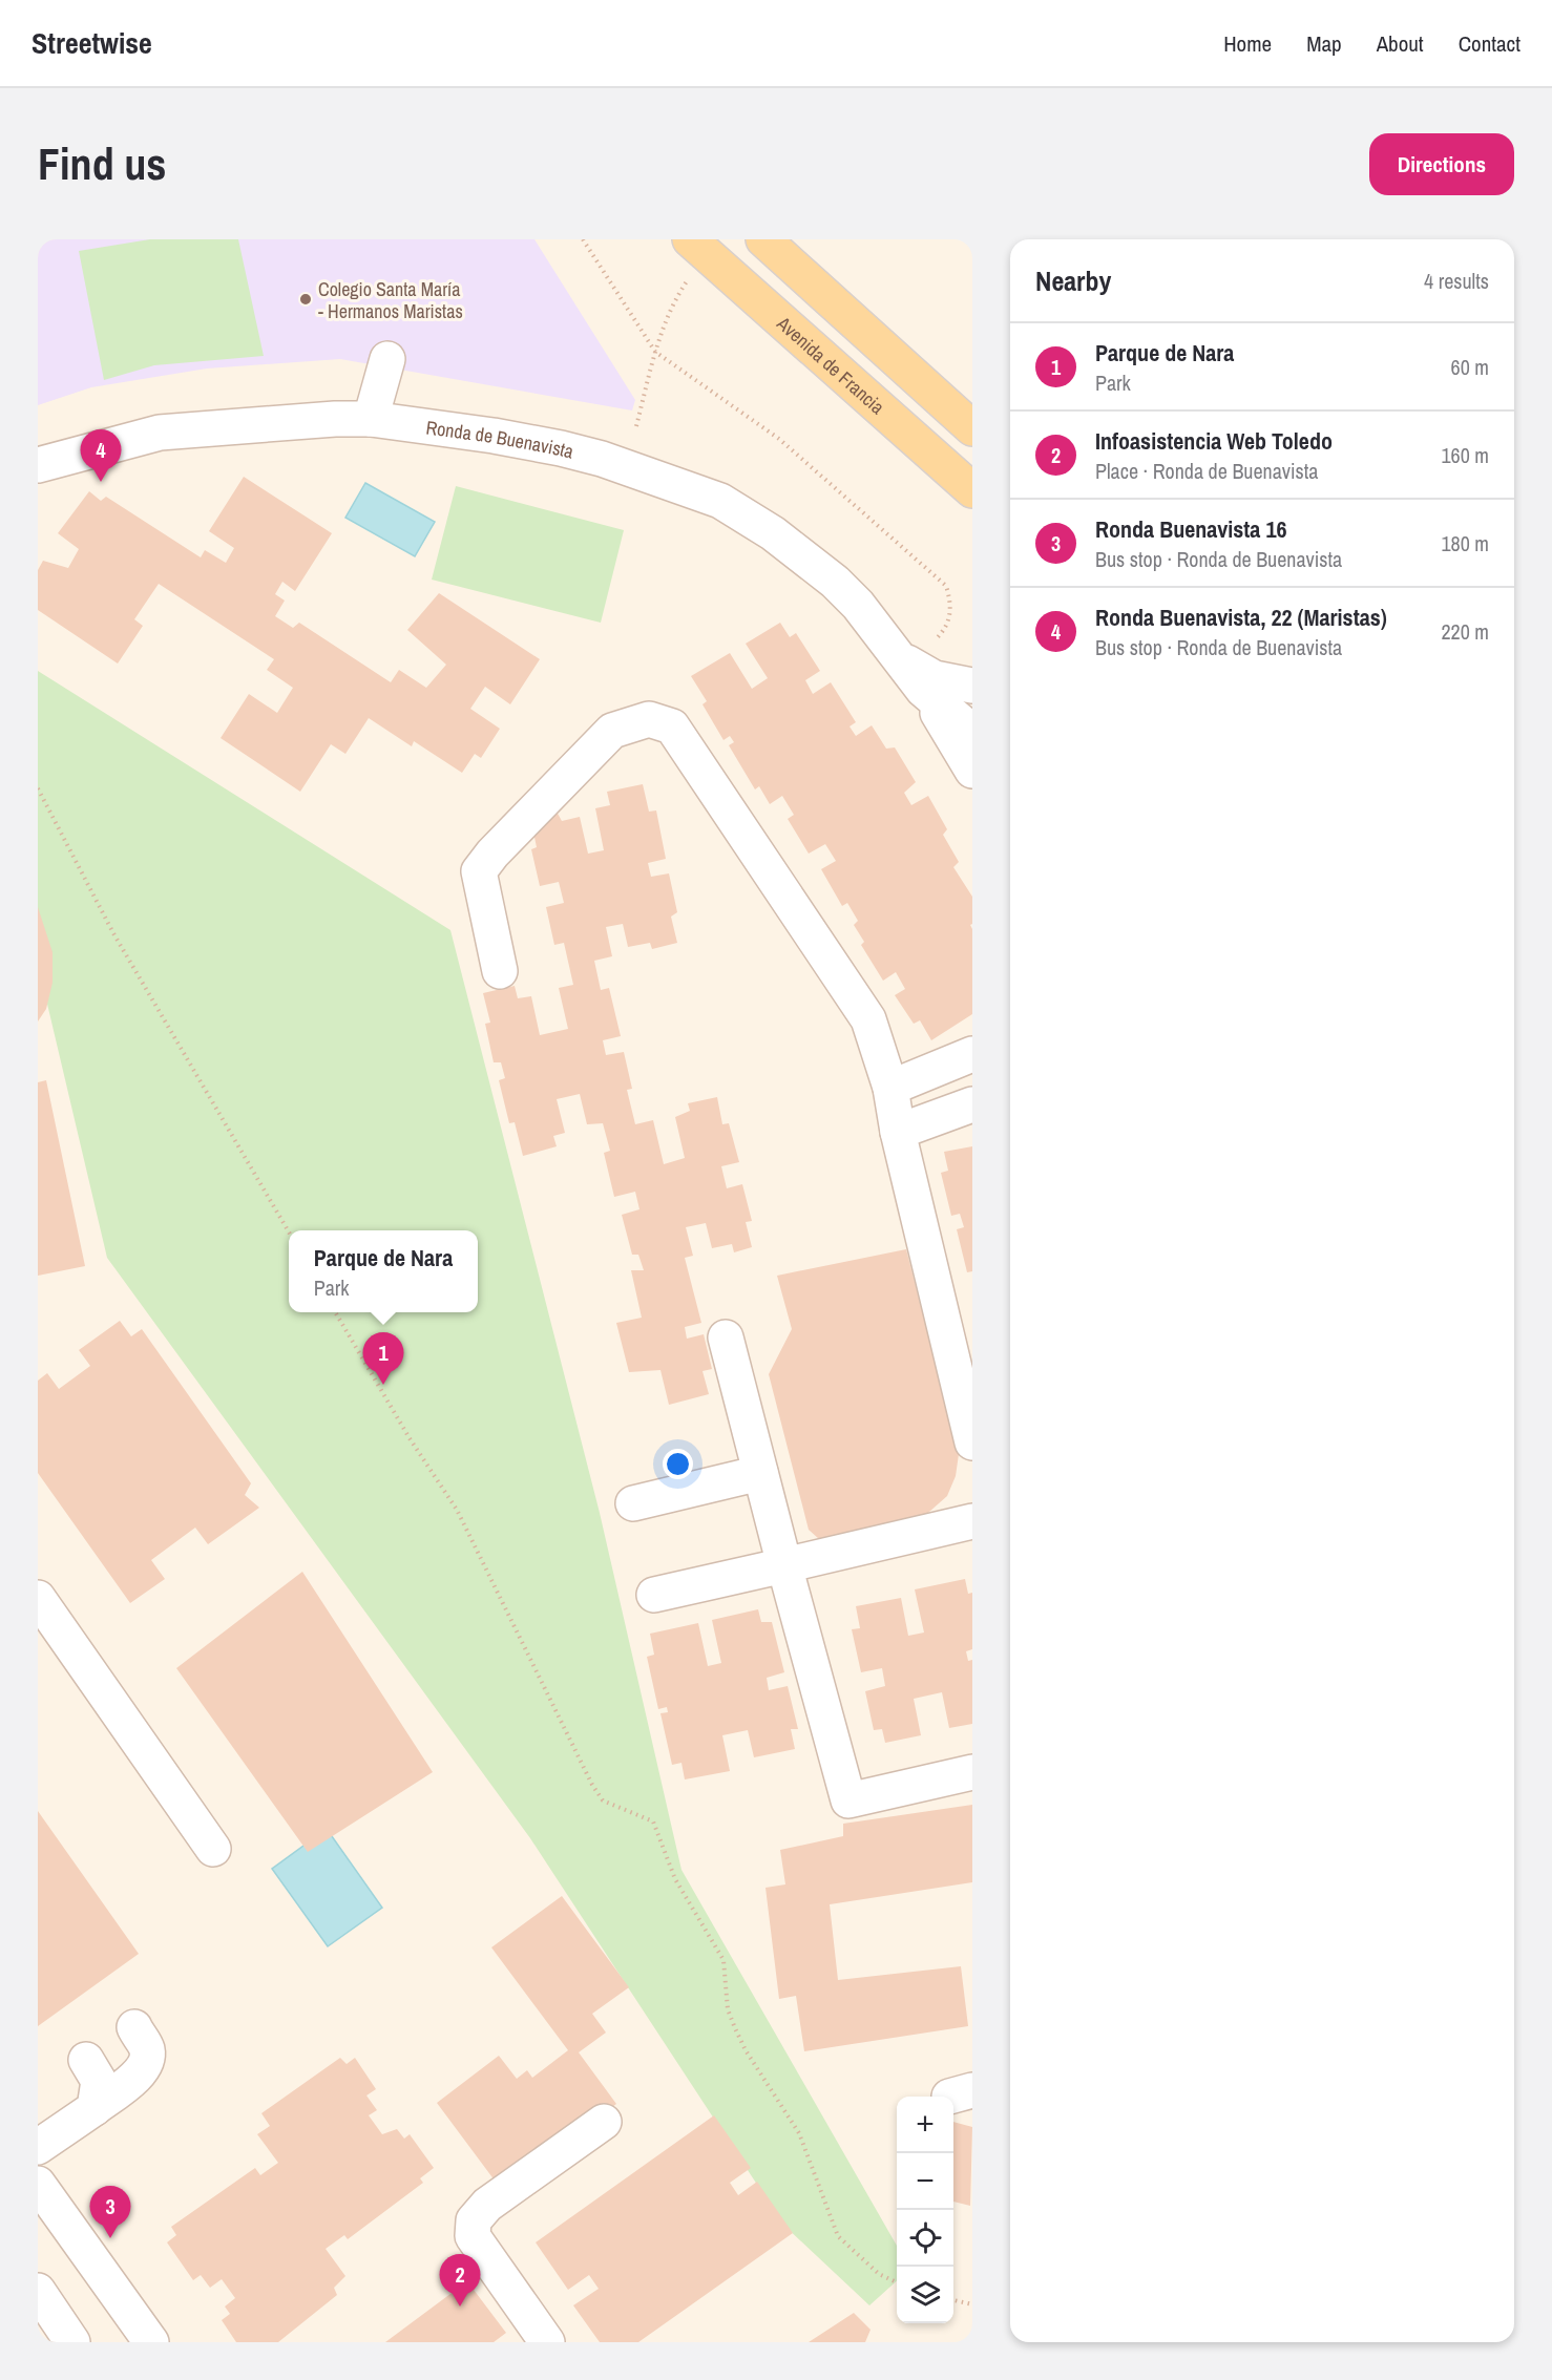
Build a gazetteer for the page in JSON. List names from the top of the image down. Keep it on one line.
{"streets":{"main road":["Avenida de Francia"],"street":["Ronda de Buenavista"]},"places":["Colegio Santa María - Hermanos Maristas"],"page":{"header":"Streetwise","nav":["Home","Map","About","Contact"],"buttons":"Directions","title":"Find us","heading":["Nearby","4 results"],"list":[{"mark":"1","name":"Parque de Nara","note":"Park","value":"60 m"},{"mark":"2","name":"Infoasistencia Web Toledo","note":"Place · Ronda de Buenavista","value":"160 m"},{"mark":"3","name":"Ronda Buenavista 16","note":"Bus stop · Ronda de Buenavista","value":"180 m"},{"mark":"4","name":"Ronda Buenavista, 22 (Maristas)","note":"Bus stop · Ronda de Buenavista","value":"220 m"}],"pins":["4","1","3","2"],"popup":["Parque de Nara","Park"],"map_buttons":["+","−"]}}
